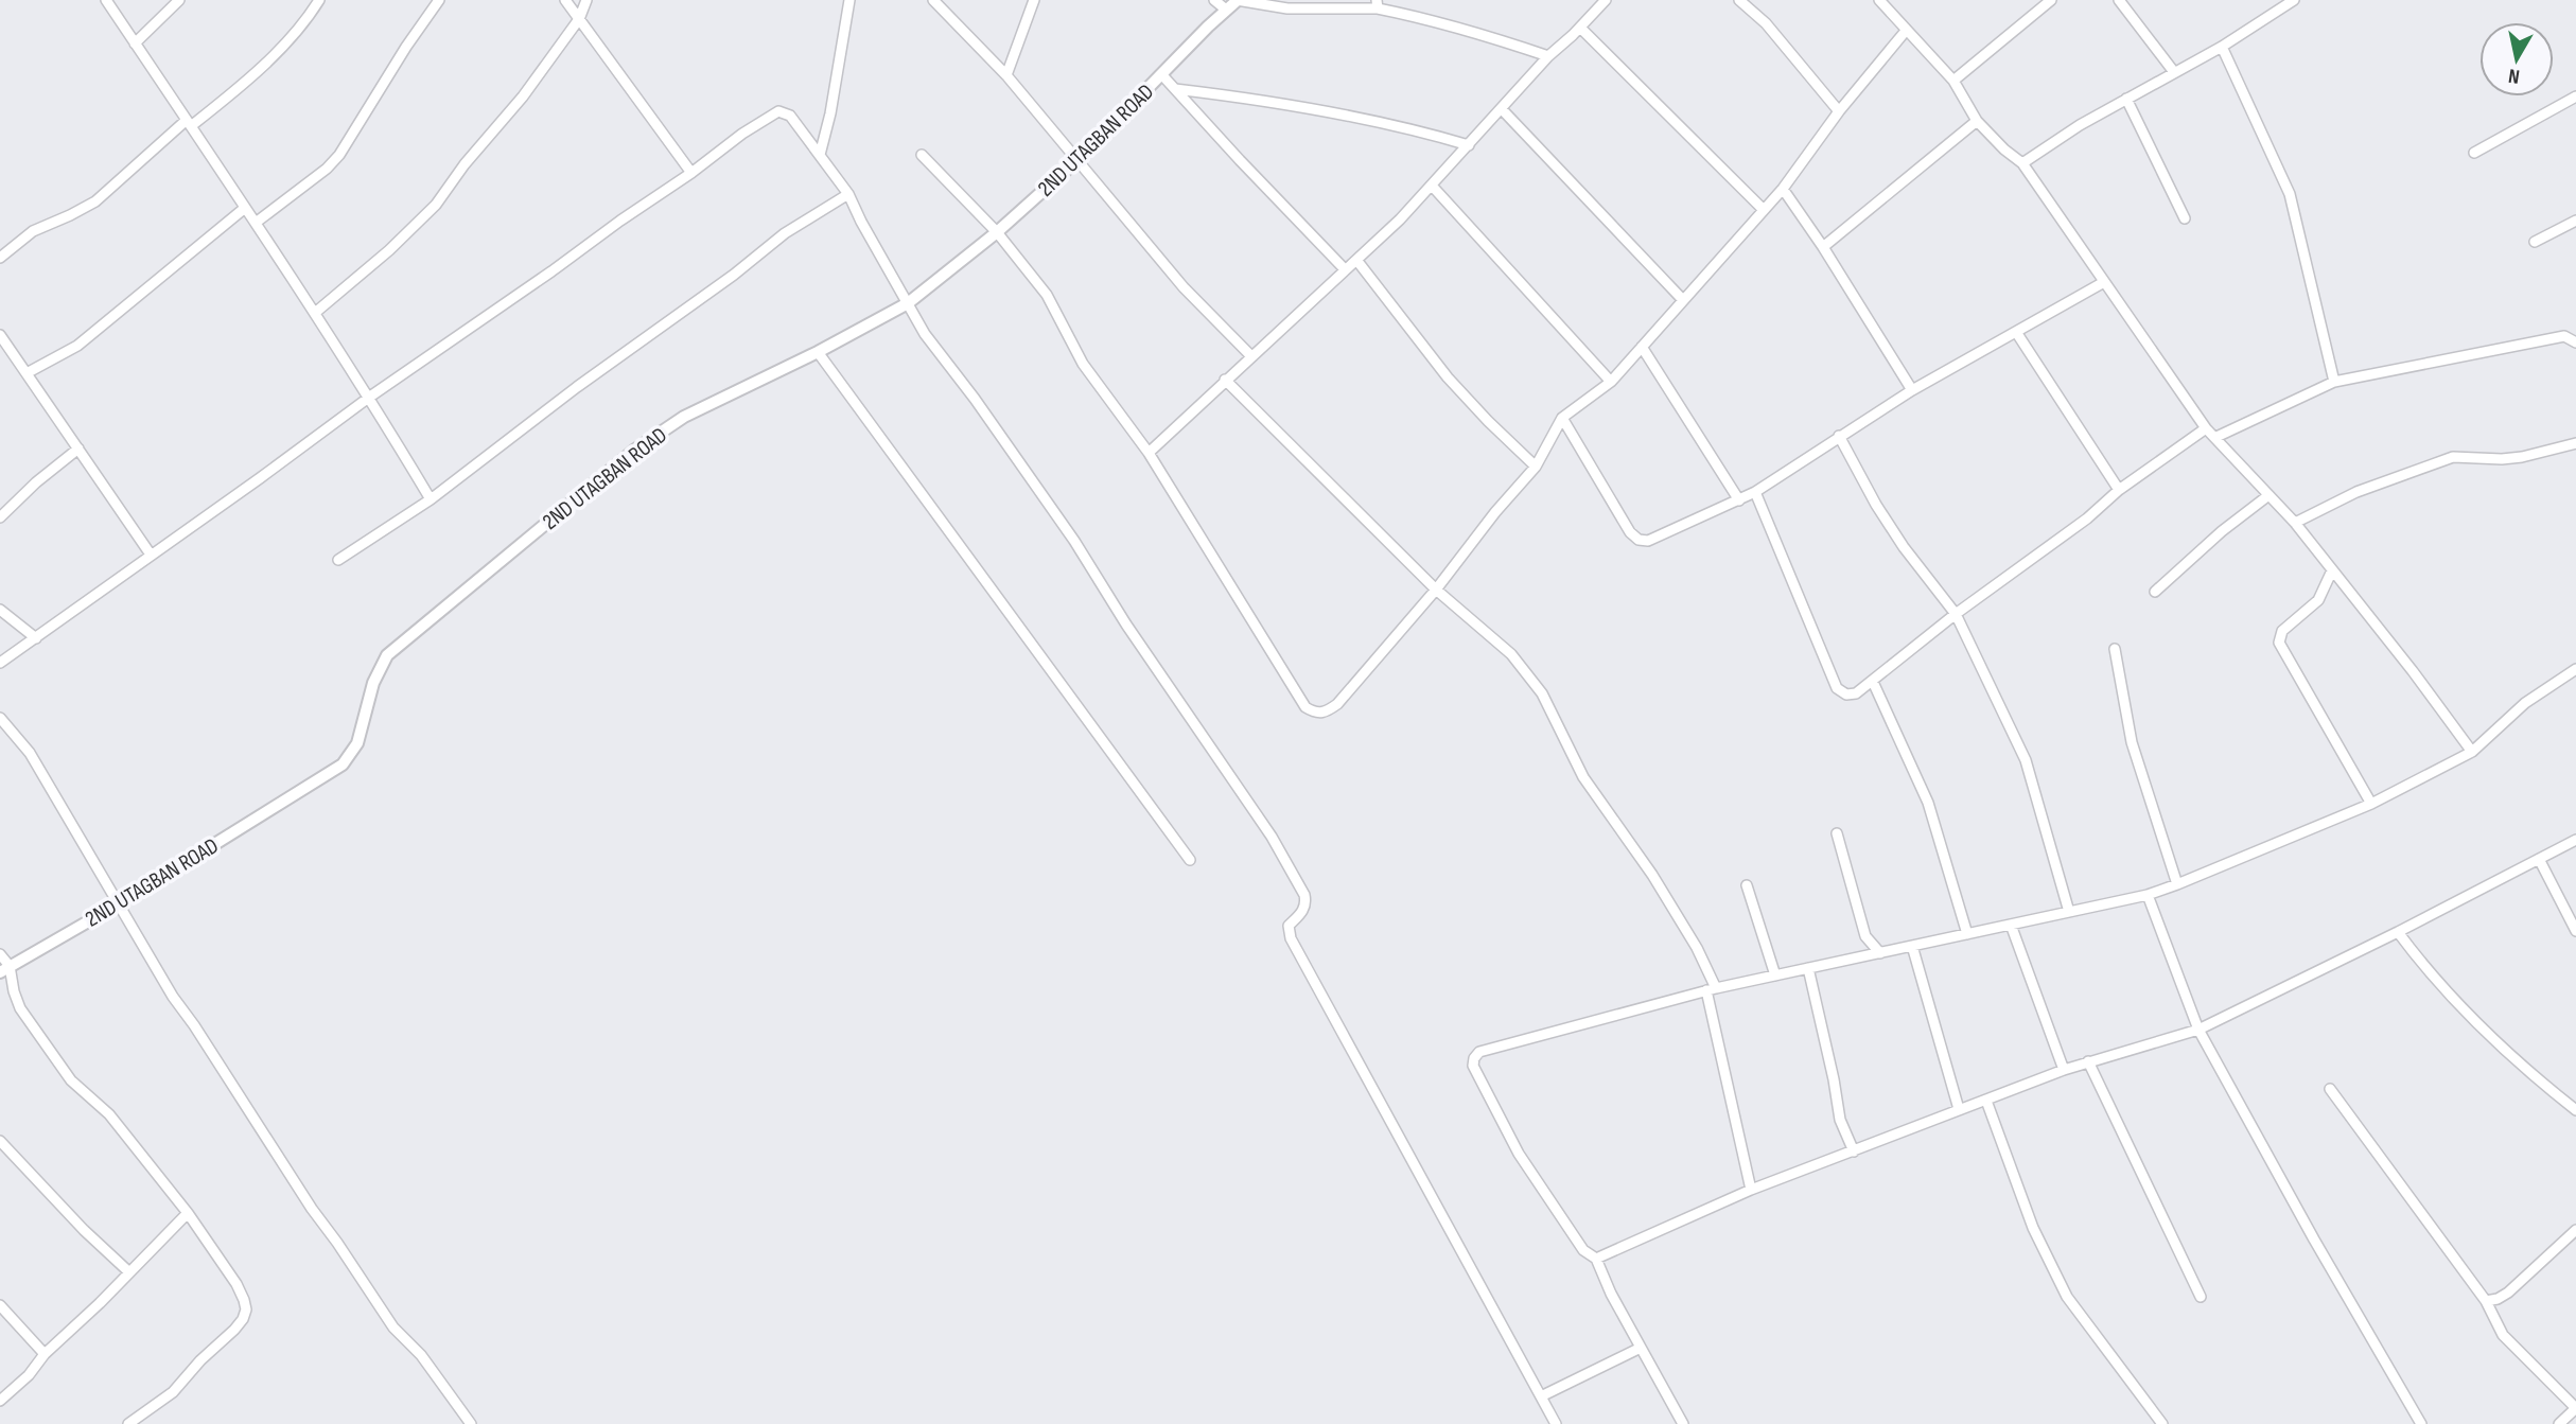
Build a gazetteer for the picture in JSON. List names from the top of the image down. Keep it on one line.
{"streets":{"street":["2ND UTAGBAN ROAD"]},"north":"bottom"}
